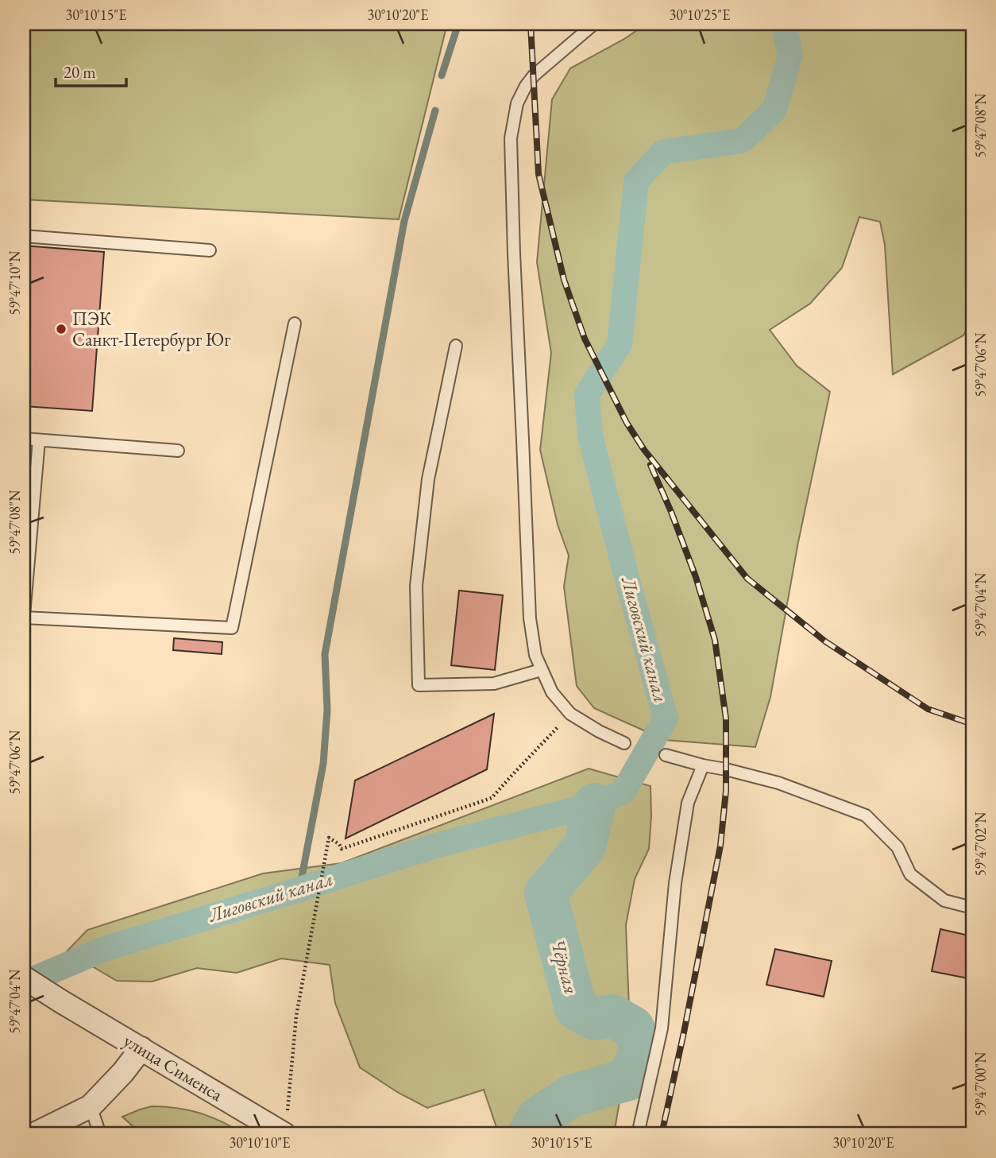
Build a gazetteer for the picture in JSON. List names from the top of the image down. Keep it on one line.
{"streets":{"street":["улица Сименса"]},"water":["Лиговский канал","Чёрная"],"places":["ПЭК Санкт-Петербург Юг"],"scale_bar":"20 m","coordinates":["30°10'15\"E","30°10'20\"E","30°10'25\"E","59°47'08\"N","59°47'10\"N","59°47'06\"N","59°47'04\"N","59°47'02\"N","59°47'00\"N","30°10'10\"E"]}
